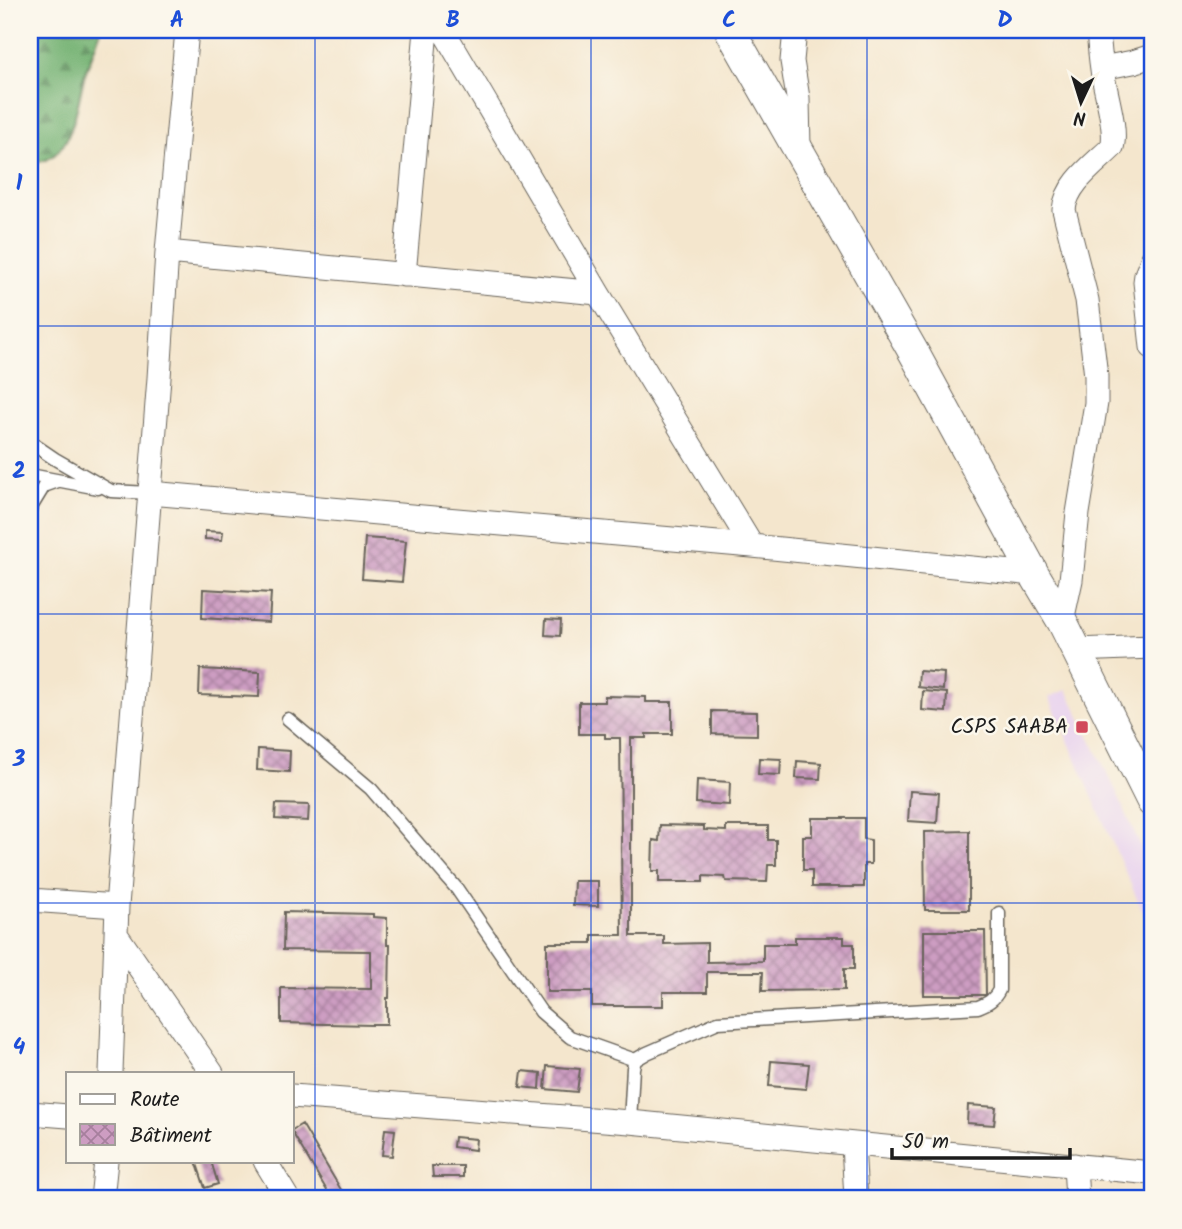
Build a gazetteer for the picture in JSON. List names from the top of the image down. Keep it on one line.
{"places":{"transit":["CSPS SAABA"]},"legend":["Route","Bâtiment"],"scale_bar":"50 m","north":"bottom","grid":{"columns":["A","B","C","D"],"rows":["1","2","3","4"]}}
